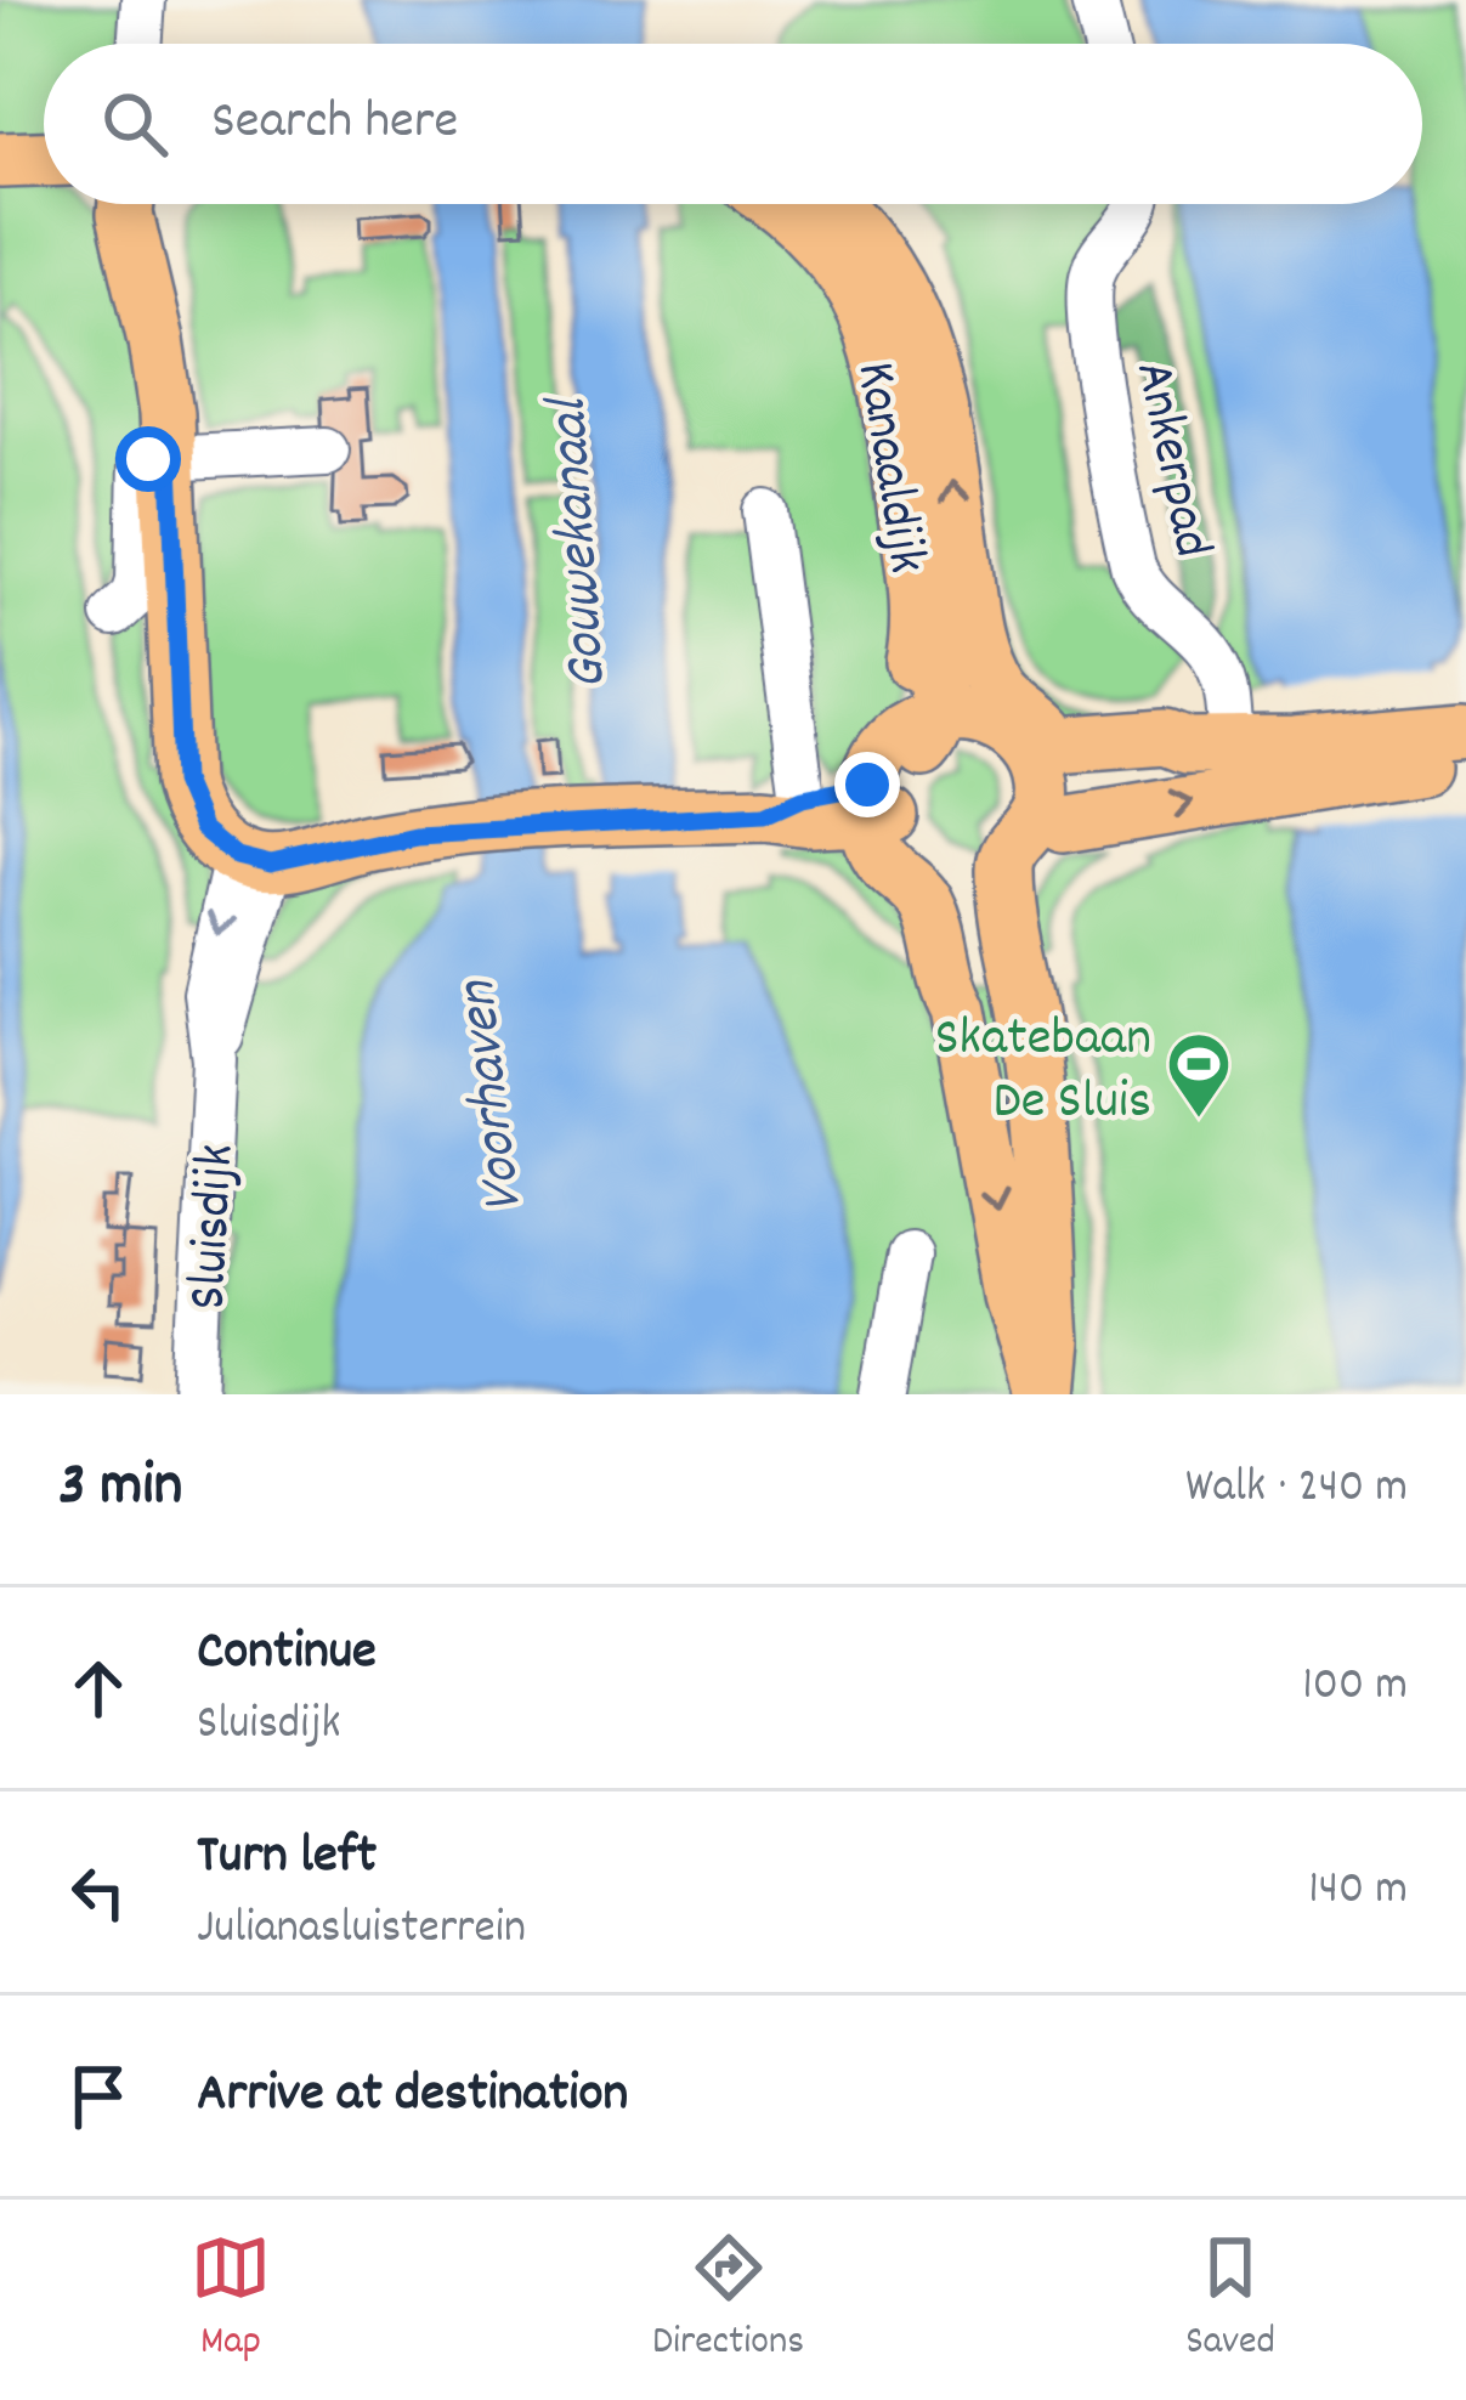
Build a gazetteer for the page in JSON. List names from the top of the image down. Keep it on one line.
{"streets":{"main road":["Kanaaldijk"],"street":["Ankerpad","Sluisdijk"]},"water":["Gouwekanaal","Voorhaven"],"places":{"sports":["Skatebaan De Sluis"]},"page":{"search":"Search here","heading":["3 min","Walk · 240 m"],"list":[["Continue","Sluisdijk","100 m"],["Turn left","Julianasluisterrein","140 m"],"Arrive at destination"],"nav":["Map","Directions","Saved"]}}
